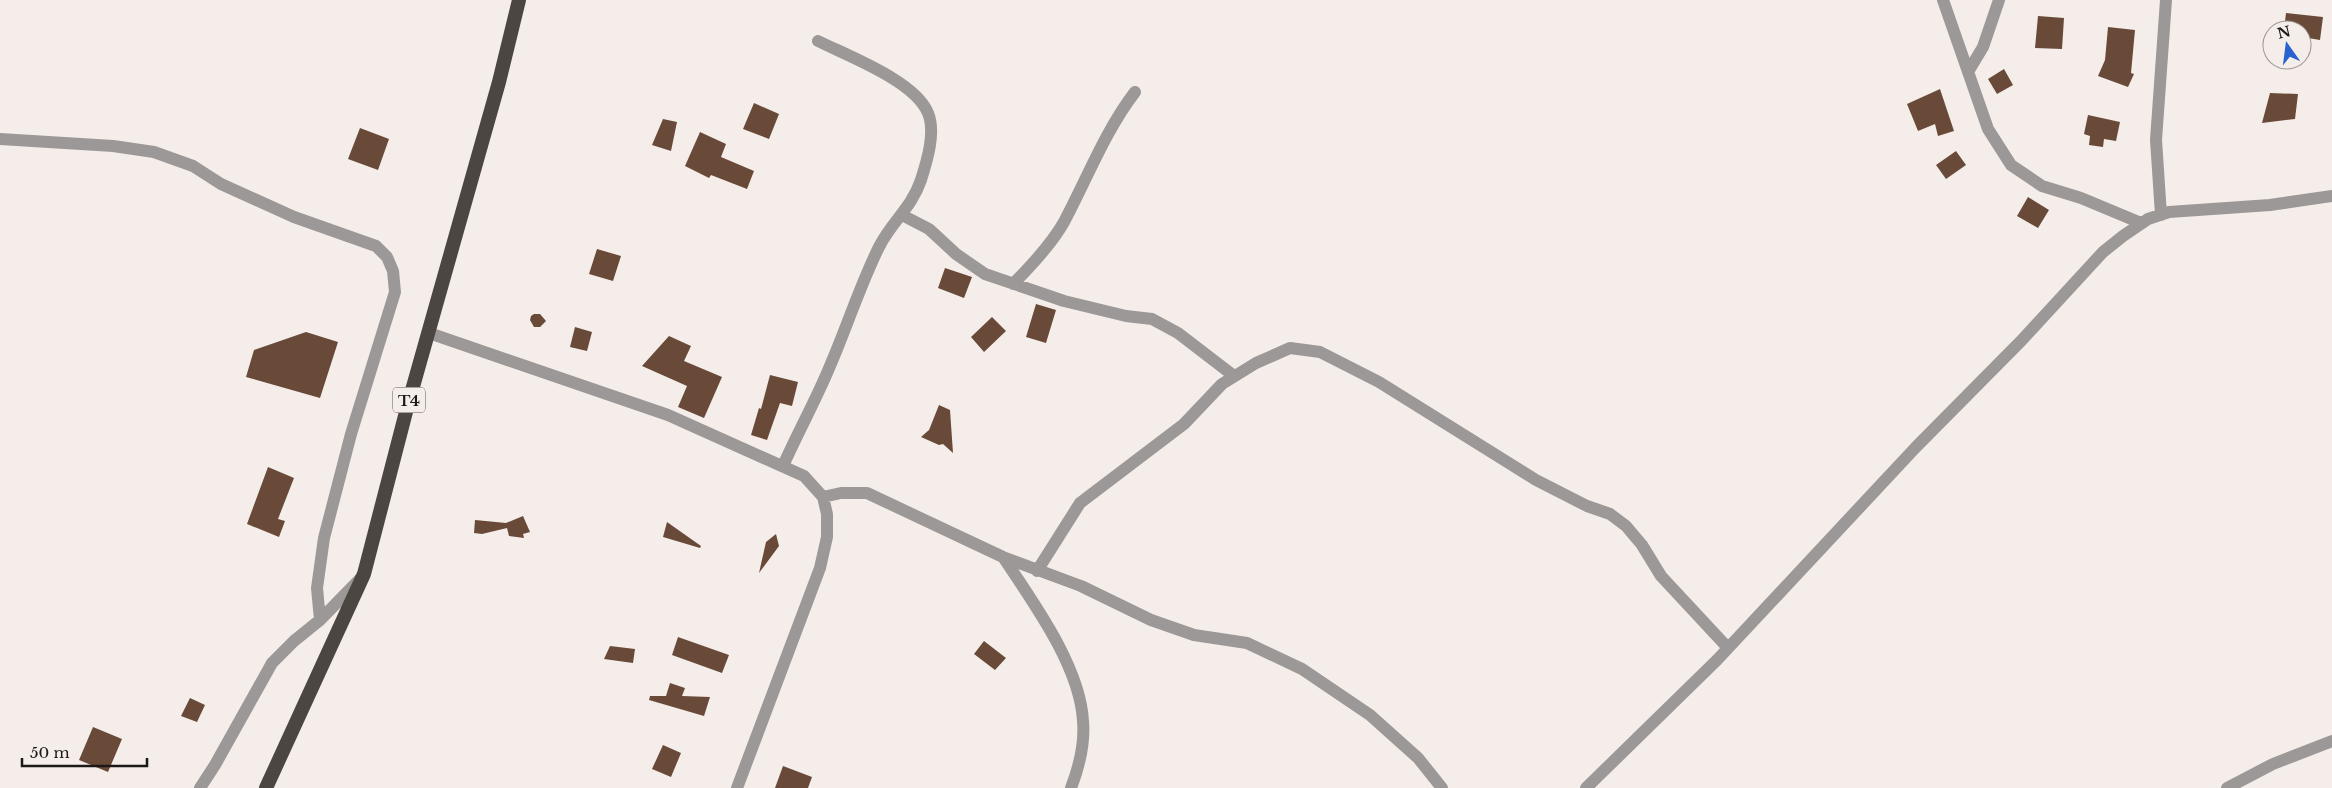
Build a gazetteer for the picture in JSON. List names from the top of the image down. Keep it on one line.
{"streets":{"highway":["T4"]},"scale_bar":"50 m","north":"top"}
